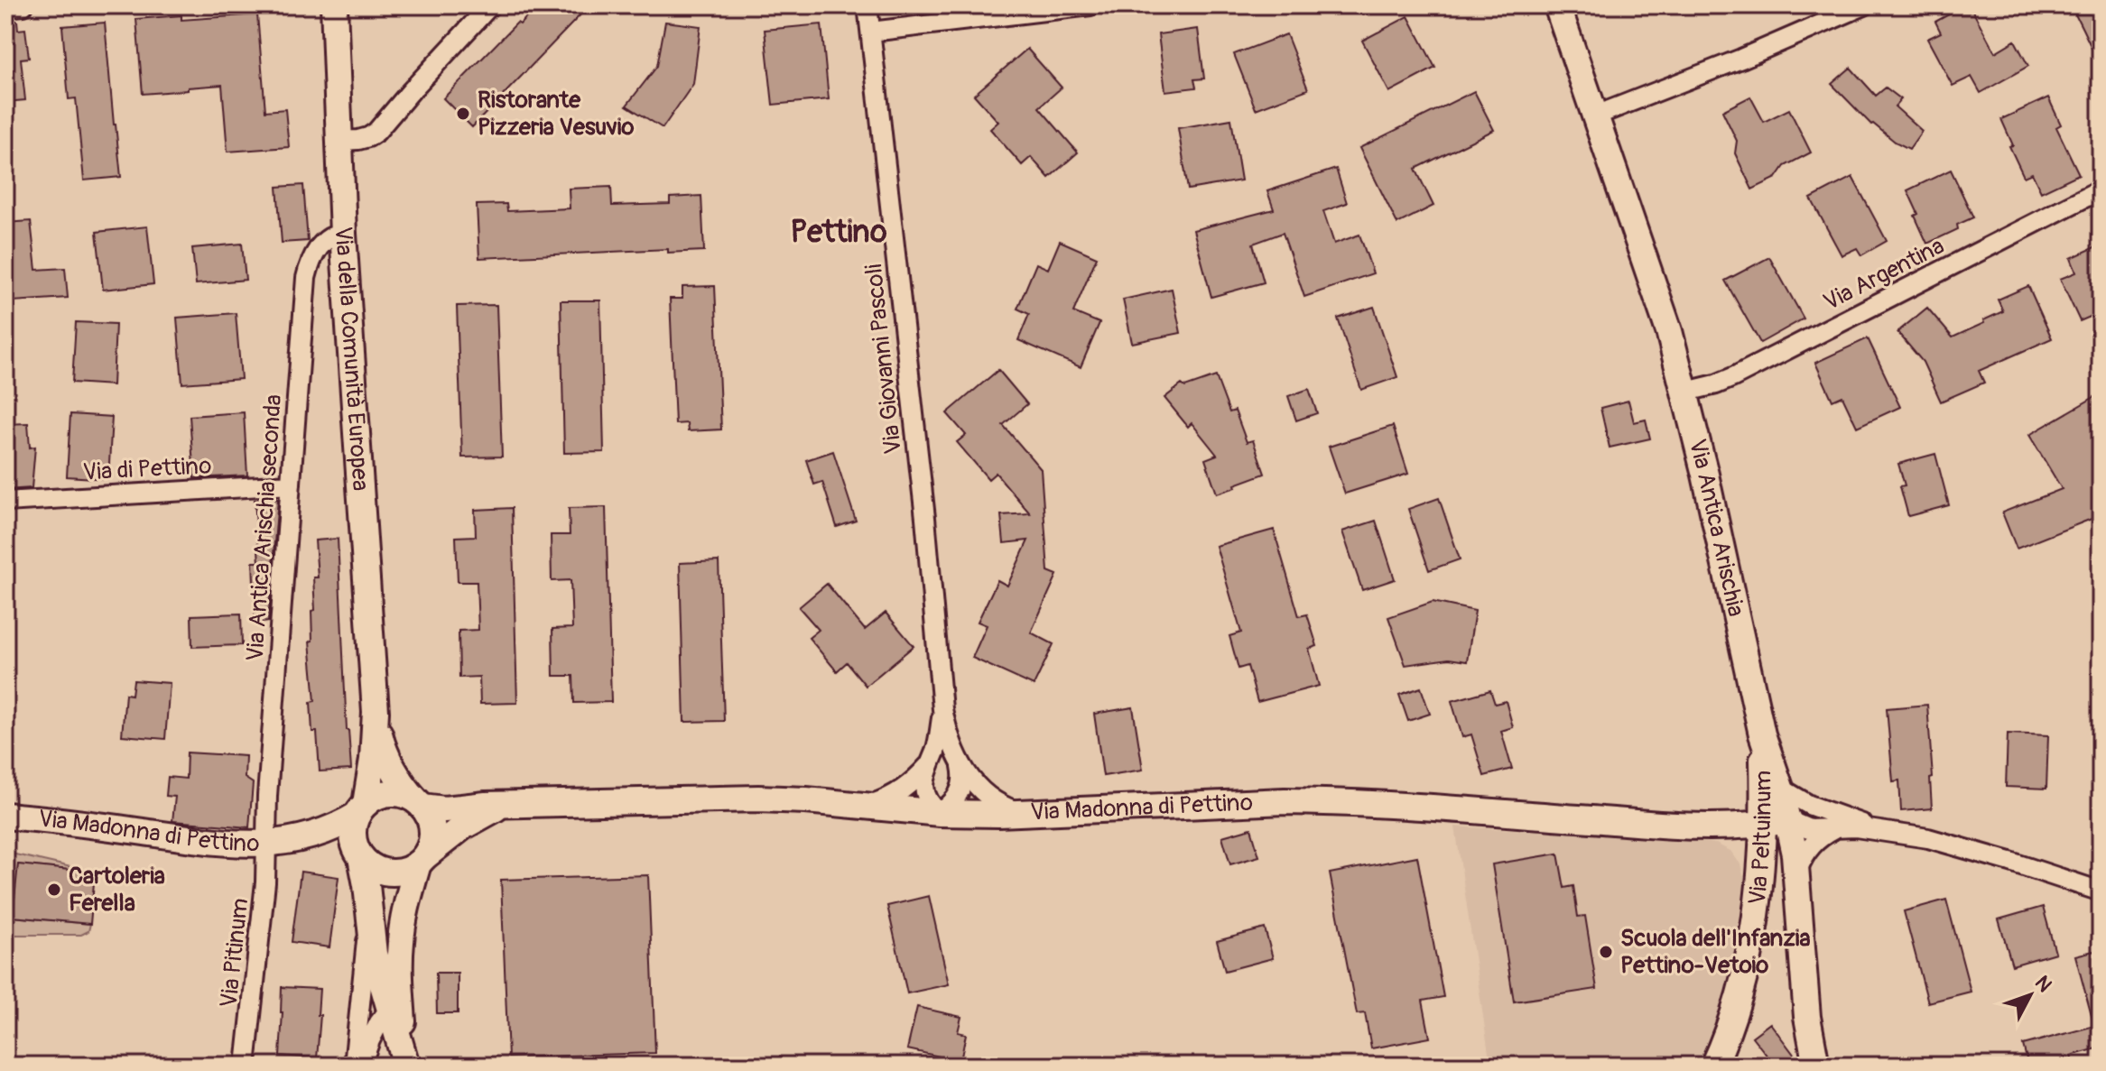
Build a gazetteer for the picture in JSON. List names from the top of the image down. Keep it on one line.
{"streets":{"street":["Via Argentina","Via della Comunità Europea","Via Giovanni Pascoli","Via di Pettino","Via Antica Arischia seconda","Via Antica Arischia","Via Madonna di Pettino","Via Peltuinum","Via Pitinum"]},"crossings":[["Via Argentina","Via Antica Arischia"],["Via della Comunità Europea","Via Antica Arischia seconda"],["Via della Comunità Europea","Via Madonna di Pettino"],["Via Giovanni Pascoli","Via Madonna di Pettino"],["Via di Pettino","Via Antica Arischia seconda"],["Via Antica Arischia seconda","Via Madonna di Pettino"],["Via Antica Arischia seconda","Via Pitinum"],["Via Antica Arischia","Via Madonna di Pettino"],["Via Antica Arischia","Via Peltuinum"],["Via Madonna di Pettino","Via Peltuinum"],["Via Madonna di Pettino","Via Pitinum"]],"districts":["Pettino"],"places":["Ristorante Pizzeria Vesuvio","Cartoleria Ferella","Scuola dell'Infanzia Pettino-Vetoio"],"north":"top right"}
